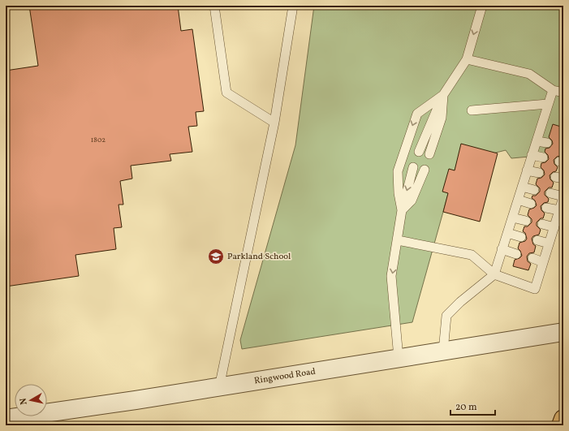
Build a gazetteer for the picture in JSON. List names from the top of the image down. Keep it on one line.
{"streets":{"street":["Ringwood Road"]},"places":{"school or university":["Parkland School"]},"house_numbers":["1802"],"scale_bar":"20 m","north":"left"}
